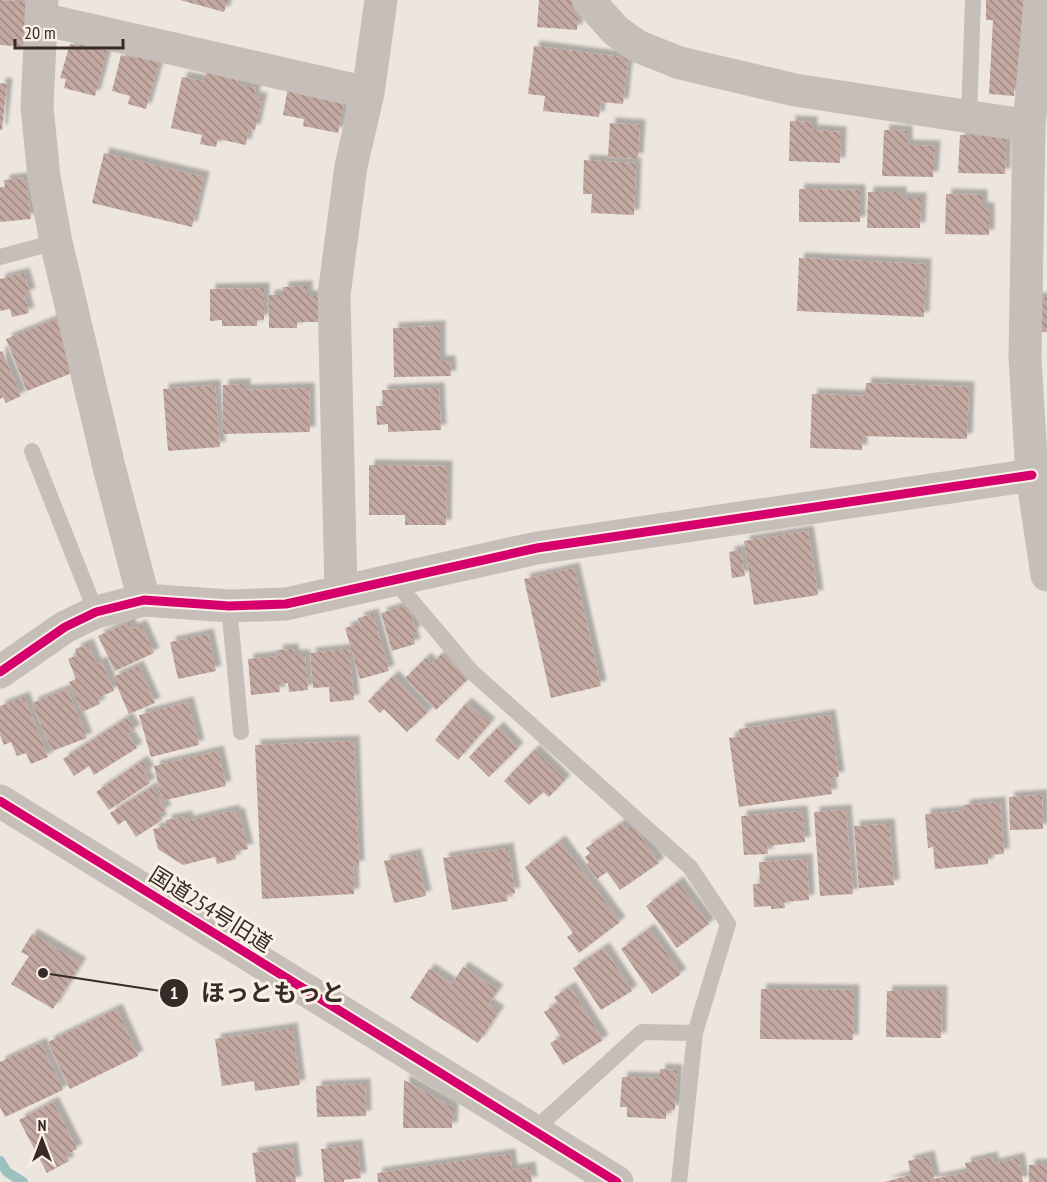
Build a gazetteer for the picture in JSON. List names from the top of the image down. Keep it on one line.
{"streets":{"street":["国道254号旧道"]},"places":["ほっともっと"],"scale_bar":"20 m","north":"top"}
